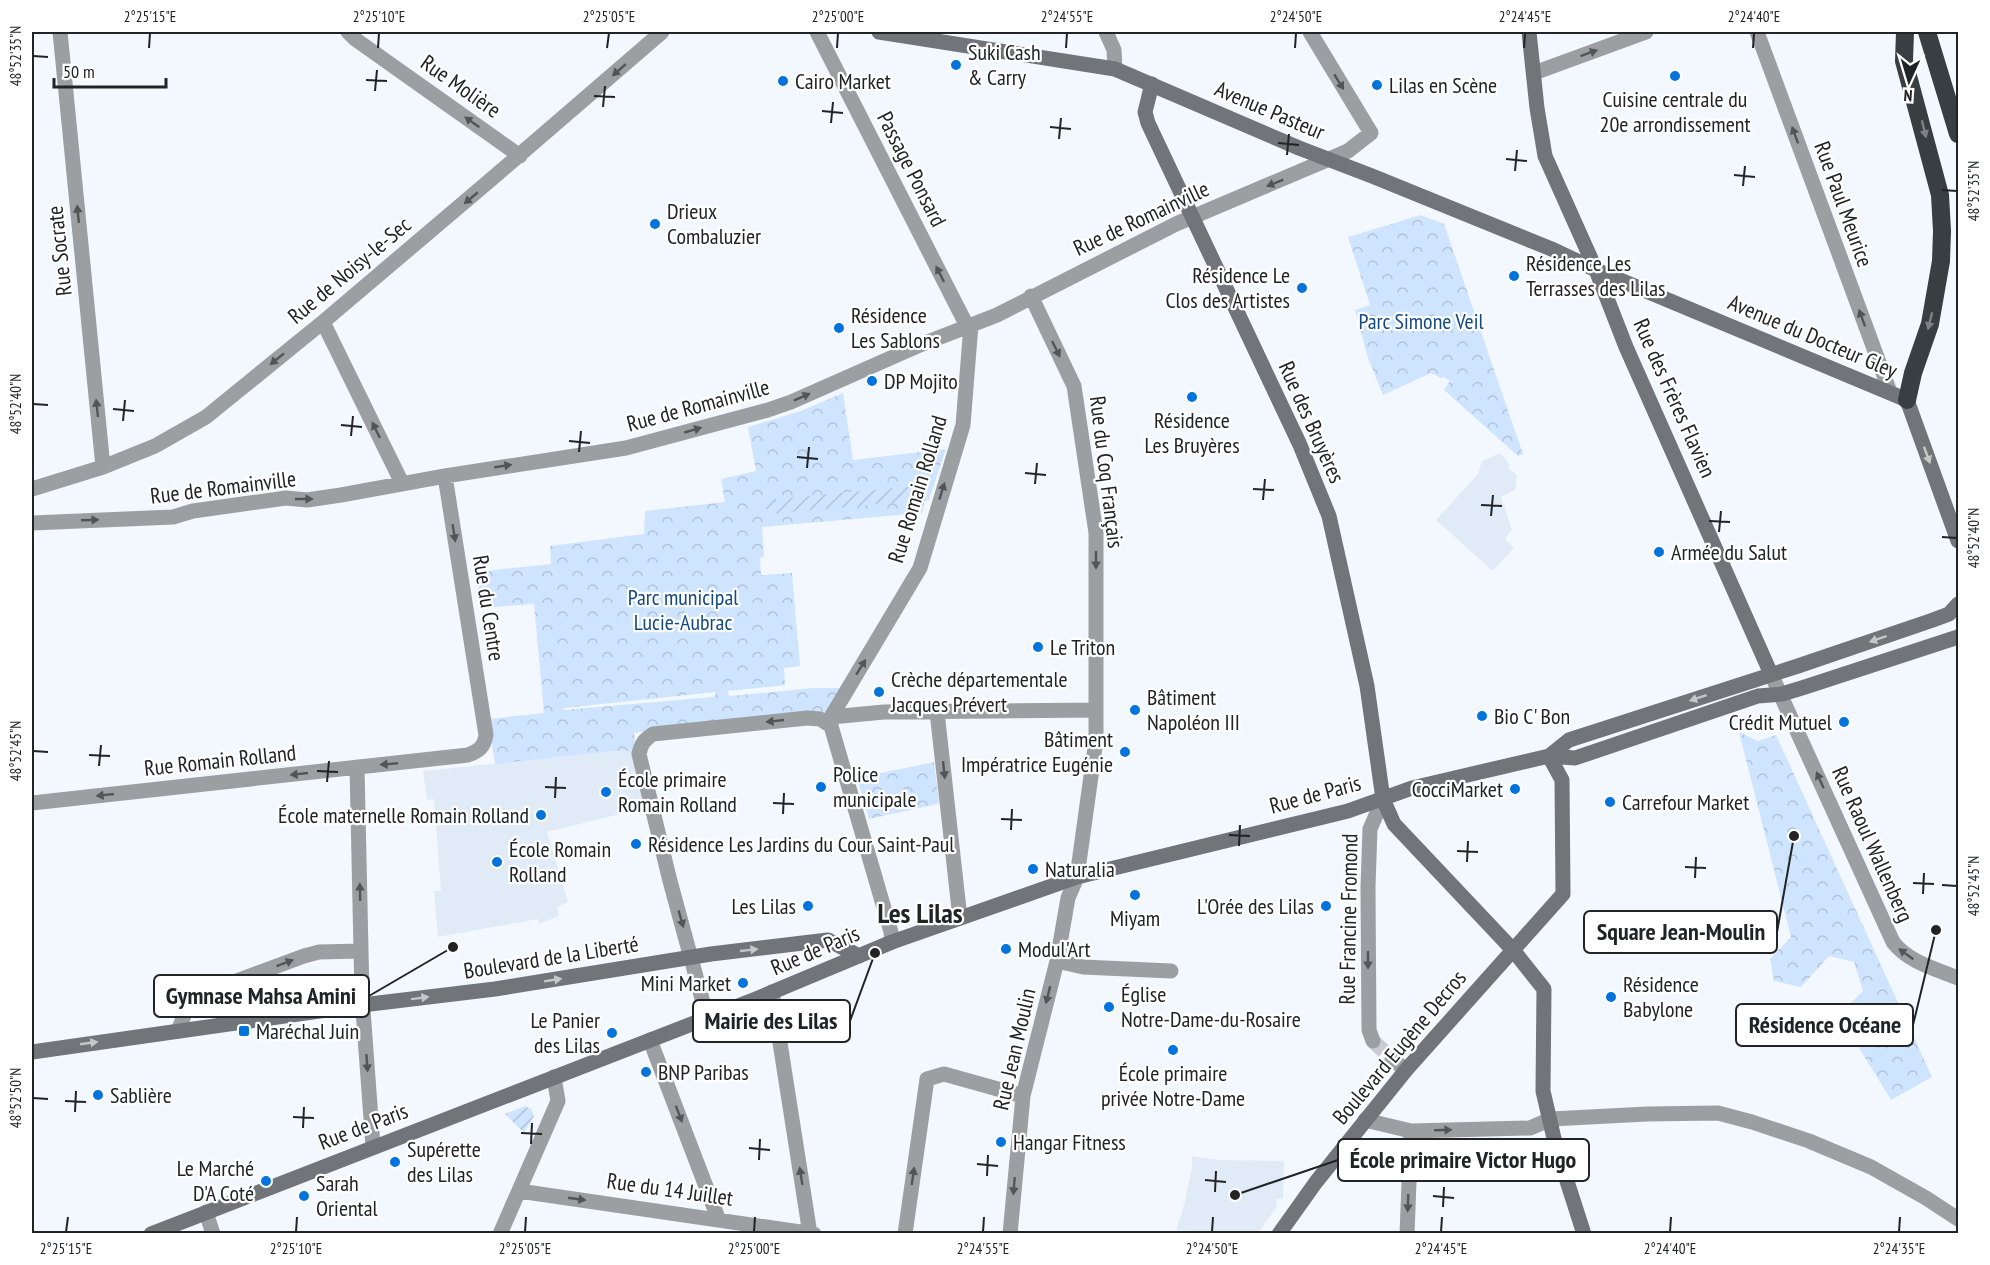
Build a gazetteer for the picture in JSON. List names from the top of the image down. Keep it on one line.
{"streets":{"main road":["Avenue Pasteur","Avenue du Docteur Gley","Rue des Frères Flavien","Rue des Bruyères","Rue de Paris","Boulevard de la Liberté","Boulevard Eugène Decros"],"street":["Rue Molière","Passage Ponsard","Rue Paul Meurice","Rue de Romainville","Rue Socrate","Rue de Noisy-le-Sec","Rue du Coq Français","Rue Romain Rolland","Rue du Centre","Rue Raoul Wallenberg","Rue Francine Fromond","Rue Jean Moulin","Rue du 14 Juillet"]},"crossings":[["Rue Molière","Rue de Noisy-le-Sec"],["Avenue Pasteur","Rue de Romainville"],["Avenue Pasteur","Avenue du Docteur Gley"],["Avenue Pasteur","Rue des Frères Flavien"],["Avenue Pasteur","Rue des Bruyères"],["Passage Ponsard","Rue de Romainville"],["Passage Ponsard","Rue Romain Rolland"],["Rue Paul Meurice","Avenue du Docteur Gley"],["Rue de Romainville","Rue des Bruyères"],["Rue de Romainville","Rue du Coq Français"],["Rue de Romainville","Rue Romain Rolland"],["Rue de Romainville","Rue du Centre"],["Rue Socrate","Rue de Noisy-le-Sec"],["Avenue du Docteur Gley","Rue des Frères Flavien"],["Rue des Frères Flavien","Rue de Paris"],["Rue des Frères Flavien","Rue Raoul Wallenberg"],["Rue des Bruyères","Rue de Paris"],["Rue des Bruyères","Rue Francine Fromond"],["Rue des Bruyères","Boulevard Eugène Decros"],["Rue du Coq Français","Rue de Paris"],["Rue du Coq Français","Rue Jean Moulin"],["Rue Romain Rolland","Rue du Centre"],["Rue de Paris","Rue Raoul Wallenberg"],["Rue de Paris","Rue Francine Fromond"],["Rue de Paris","Boulevard de la Liberté"],["Rue de Paris","Boulevard Eugène Decros"],["Rue de Paris","Rue Jean Moulin"]],"one_way":["Rue Molière","Passage Ponsard","Rue Paul Meurice","Rue Socrate","Rue de Noisy-le-Sec","Rue du Coq Français","Rue du Centre","Rue Raoul Wallenberg","Rue Francine Fromond","Boulevard de la Liberté","Rue Jean Moulin","Rue du 14 Juillet"],"districts":["Les Lilas"],"parks":["Parc Simone Veil","Parc municipal Lucie-Aubrac"],"places":{"other":["Suki Cash & Carry","Cuisine centrale du 20e arrondissement","Cairo Market","Lilas en Scène","Drieux Combaluzier","Résidence Les Terrasses des Lilas","Résidence Le Clos des Artistes","Résidence Les Sablons","DP Mojito","Résidence Les Bruyères","Armée du Salut","Le Triton","Crèche départementale Jacques Prévert","Bâtiment Napoléon III","Bio C' Bon","Crédit Mutuel","Bâtiment Impératrice Eugénie","Police municipale","CocciMarket","École primaire Romain Rolland","Carrefour Market","École maternelle Romain Rolland","Square Jean-Moulin","Résidence Les Jardins du Cour Saint-Paul","École Romain Rolland","Naturalia","Miyam","Les Lilas","L'Orée des Lilas","Résidence Océane","Gymnase Mahsa Amini","Modul'Art","Mairie des Lilas","Mini Market","Résidence Babylone","Église Notre-Dame-du-Rosaire","Le Panier des Lilas","École primaire privée Notre-Dame","BNP Paribas","Sablière","Hangar Fitness","Supérette des Lilas","Le Marché D'A Coté","École primaire Victor Hugo","Sarah Oriental"],"transit":["Maréchal Juin"]},"scale_bar":"50 m","north":"bottom","coordinates":["2°25'15\"E","2°25'10\"E","2°25'05\"E","2°25'00\"E","2°24'55\"E","2°24'50\"E","2°24'45\"E","2°24'40\"E","48°52'35\"N","48°52'40\"N","48°52'45\"N","48°52'50\"N","2°24'35\"E"]}
